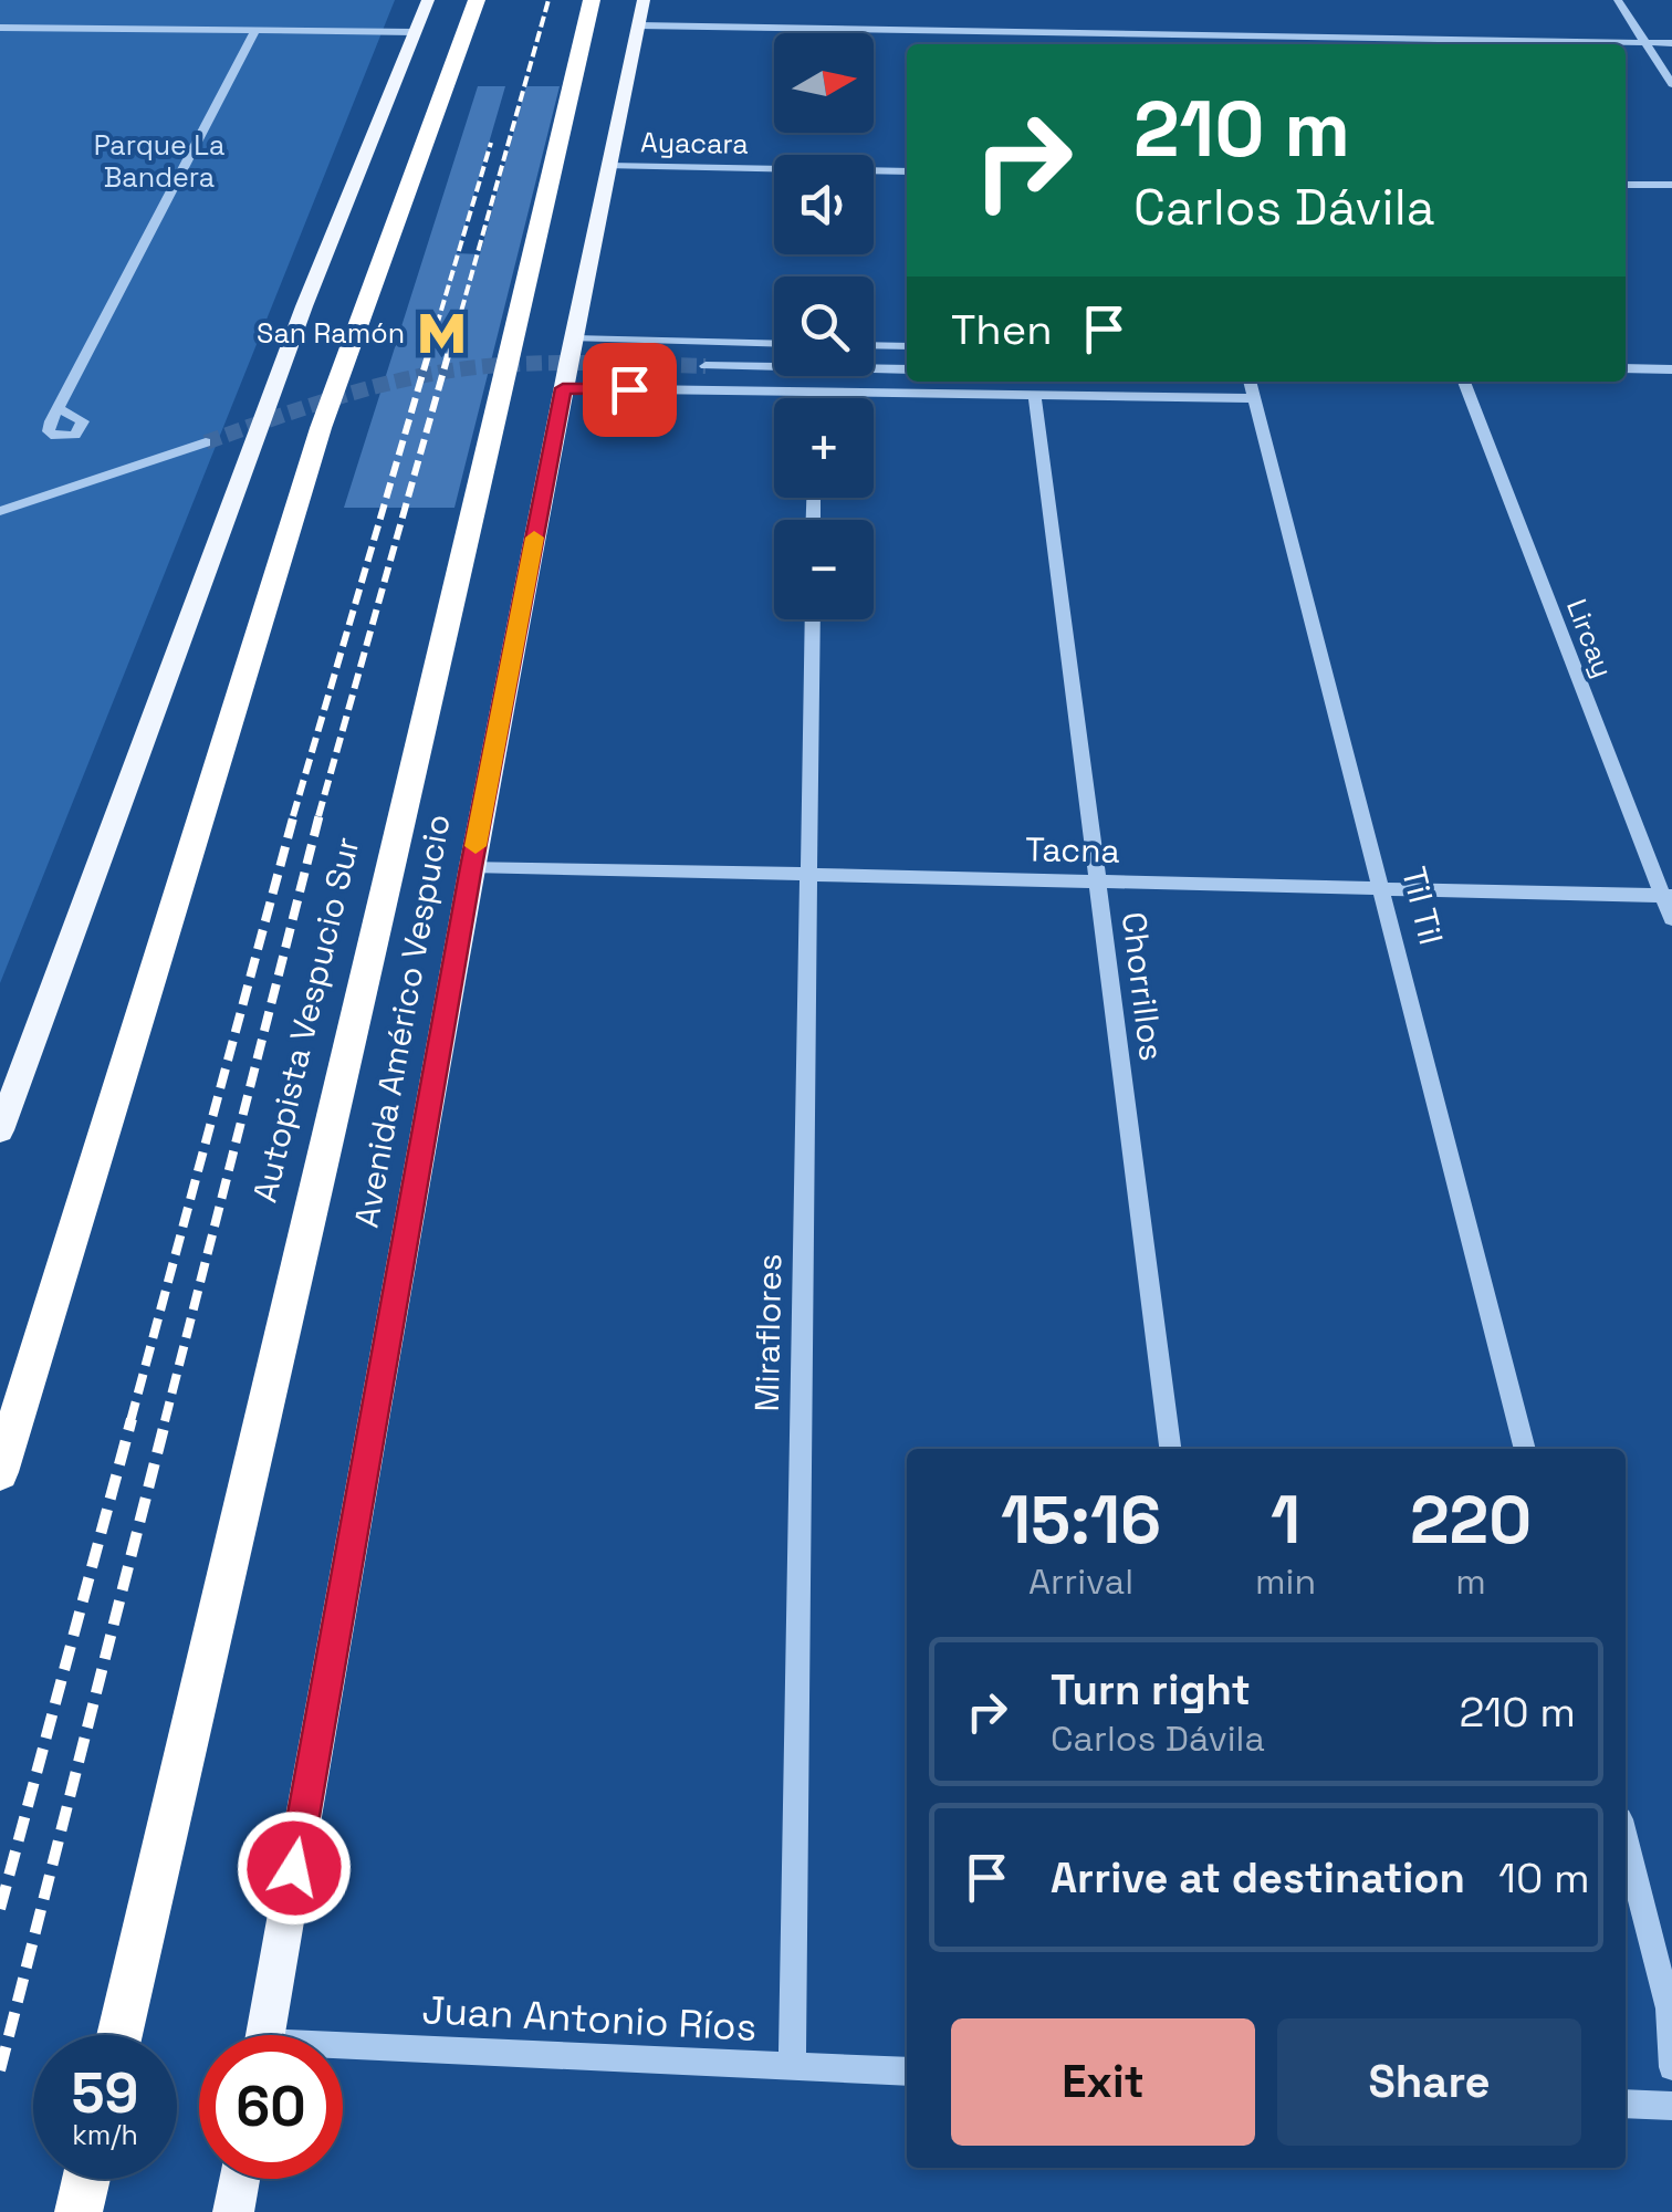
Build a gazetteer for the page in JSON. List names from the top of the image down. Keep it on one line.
{"streets":{"highway":["Autopista Vespucio Sur"],"main road":["Avenida Américo Vespucio"],"street":["Ayacara","Lircay","Tacna","Til Til","Chorrillos","Miraflores","Juan Antonio Ríos"]},"crossings":[["Ayacara","Avenida Américo Vespucio"],["Lircay","Tacna"],["Tacna","Til Til"],["Tacna","Chorrillos"],["Tacna","Avenida Américo Vespucio"],["Tacna","Miraflores"],["Miraflores","Juan Antonio Ríos"]],"parks":["Parque La Bandera"],"places":{"metro station":["San Ramón"]},"north":"right","page":{"map_buttons":["+","−"],"turn":["210 m","Carlos Dávila"],"then":"Then","eta":["15:16","Arrival","1","min","220","m"],"list":[{"name":"Turn right","note":"Carlos Dávila","value":"210 m"},{"name":"Arrive at destination","value":"10 m"}],"buttons":["Exit","Share"],"speed":"59 km/h","limit":"60"}}
